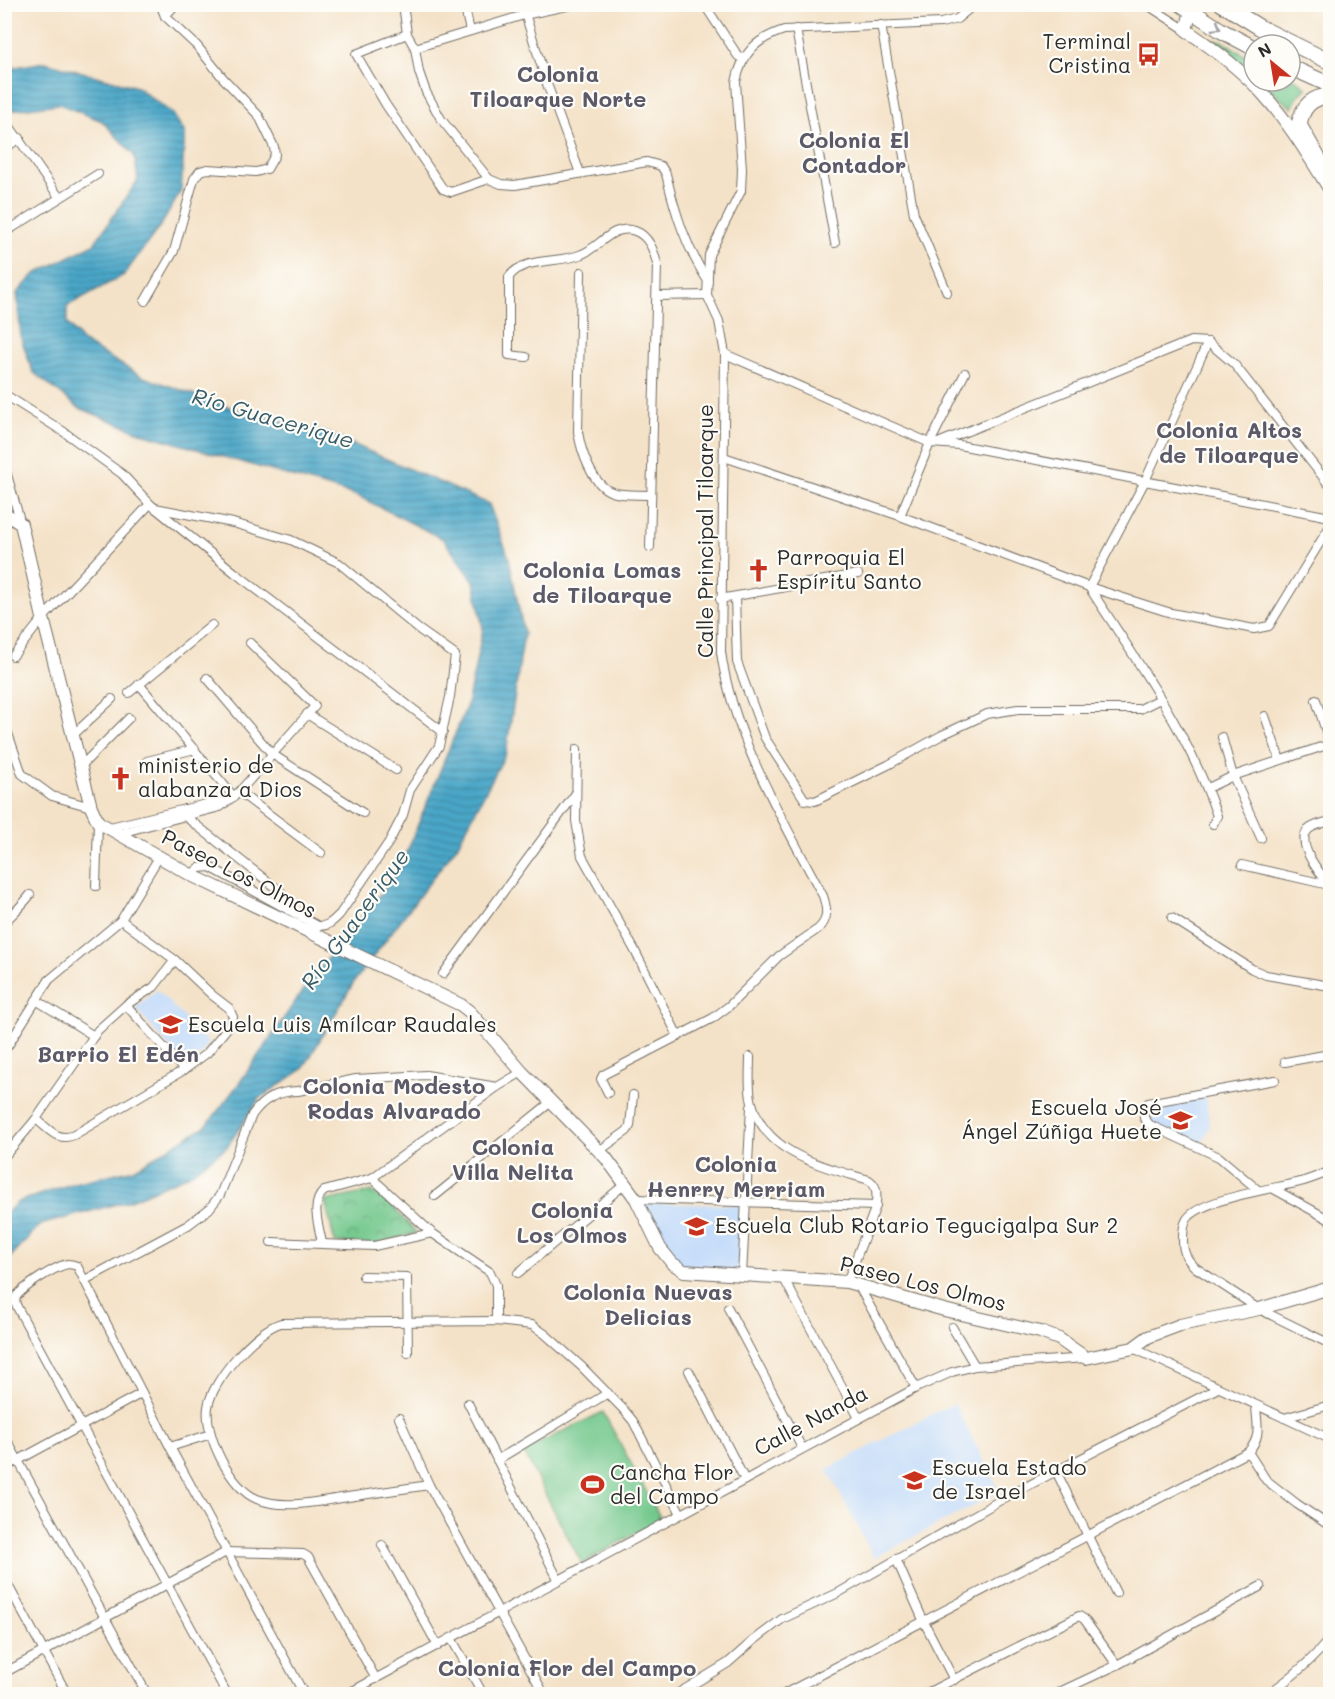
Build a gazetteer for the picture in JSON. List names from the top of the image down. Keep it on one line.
{"streets":{"street":["Calle Principal Tiloarque","Paseo Los Olmos","Calle Nanda"]},"crossings":[["Paseo Los Olmos","Calle Nanda"]],"districts":["Colonia Tiloarque Norte","Colonia El Contador","Colonia Altos de Tiloarque","Colonia Lomas de Tiloarque","Barrio El Edén","Colonia Modesto Rodas Alvarado","Colonia Villa Nelita","Colonia Henrry Merriam","Colonia Los Olmos","Colonia Nuevas Delicias","Colonia Flor del Campo"],"water":["Río Guacerique"],"places":{"bus stop":["Terminal Cristina"],"church":["Parroquia El Espíritu Santo","ministerio de alabanza a Dios"],"school or university":["Escuela Luis Amílcar Raudales","Escuela José Ángel Zúñiga Huete","Escuela Club Rotario Tegucigalpa Sur 2","Escuela Estado de Israel"],"sports":["Cancha Flor del Campo"]},"north":"top left"}
